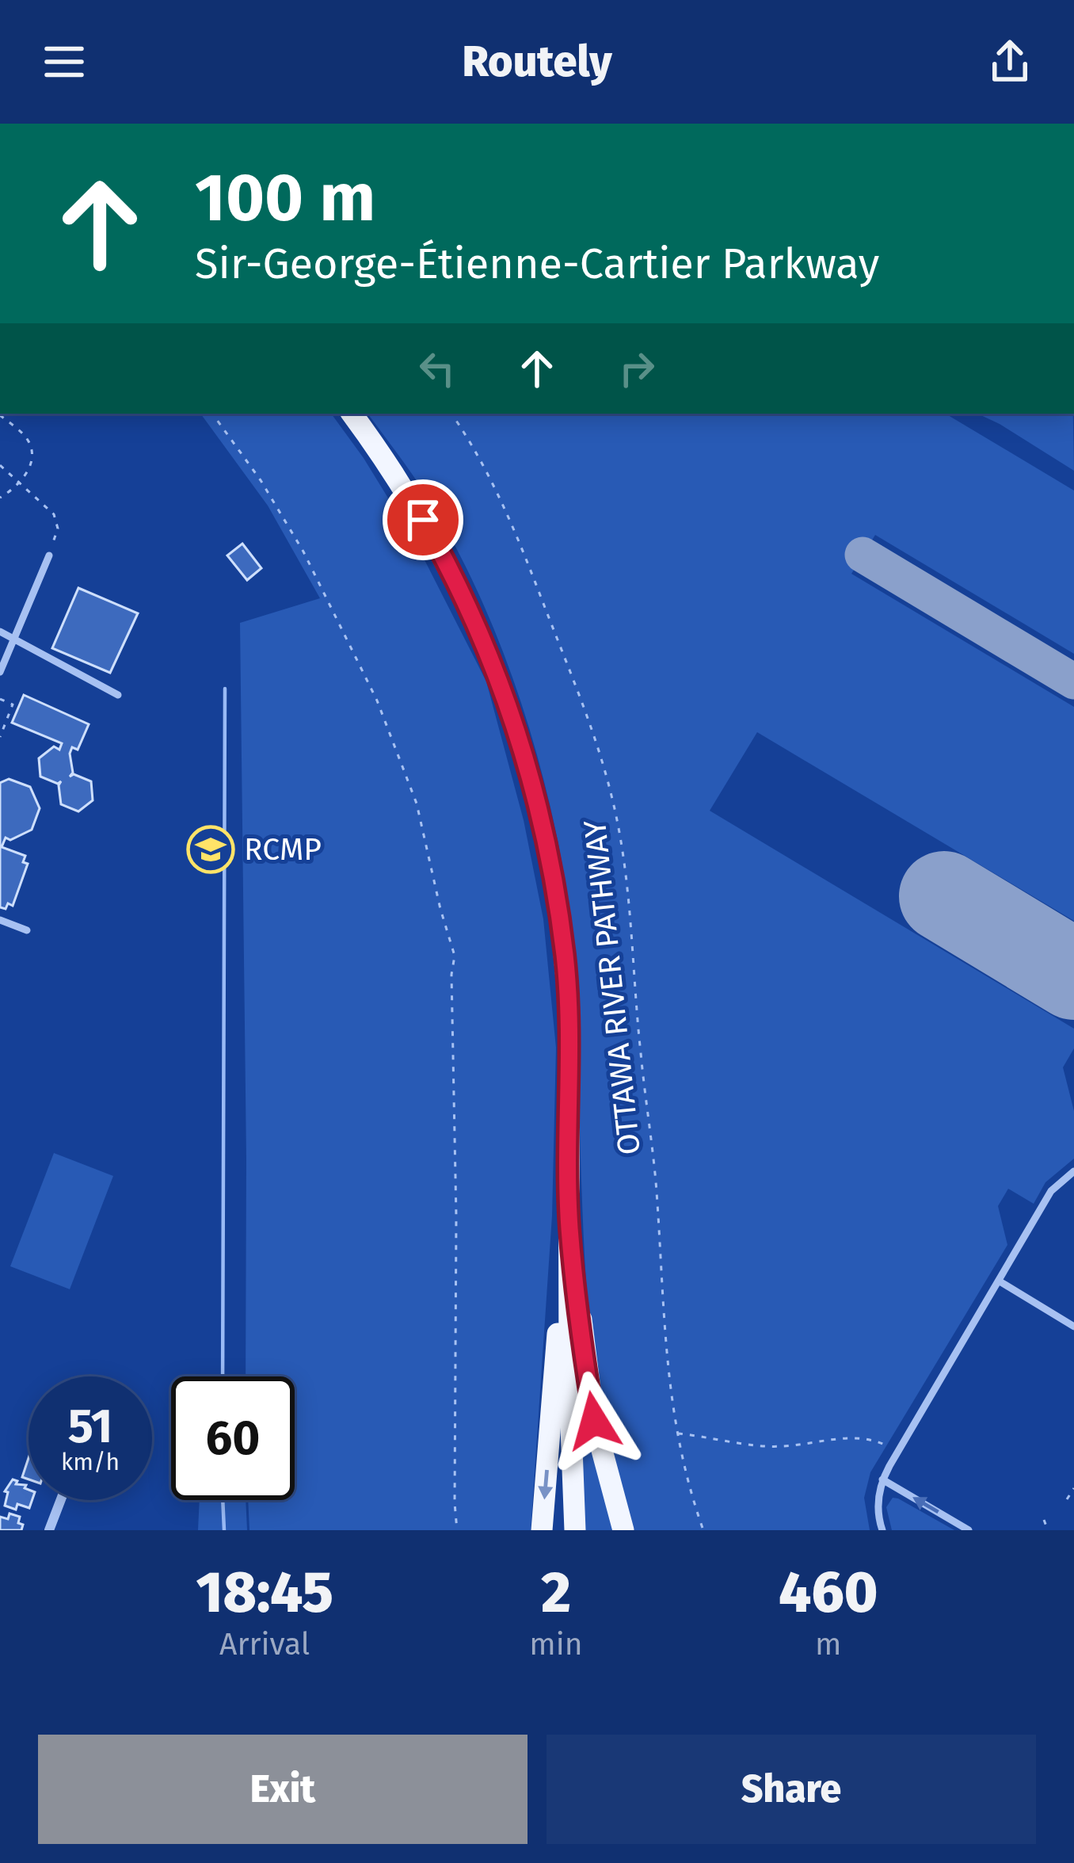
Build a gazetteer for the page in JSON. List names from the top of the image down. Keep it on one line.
{"streets":{"path":["OTTAWA RIVER PATHWAY"]},"places":{"school or university":["RCMP"]},"page":{"header":"Routely","turn":["100 m","Sir-George-Étienne-Cartier Parkway"],"speed":"51 km/h","limit":"60","eta":["18:45","Arrival","2","min","460","m"],"buttons":["Exit","Share"]}}
